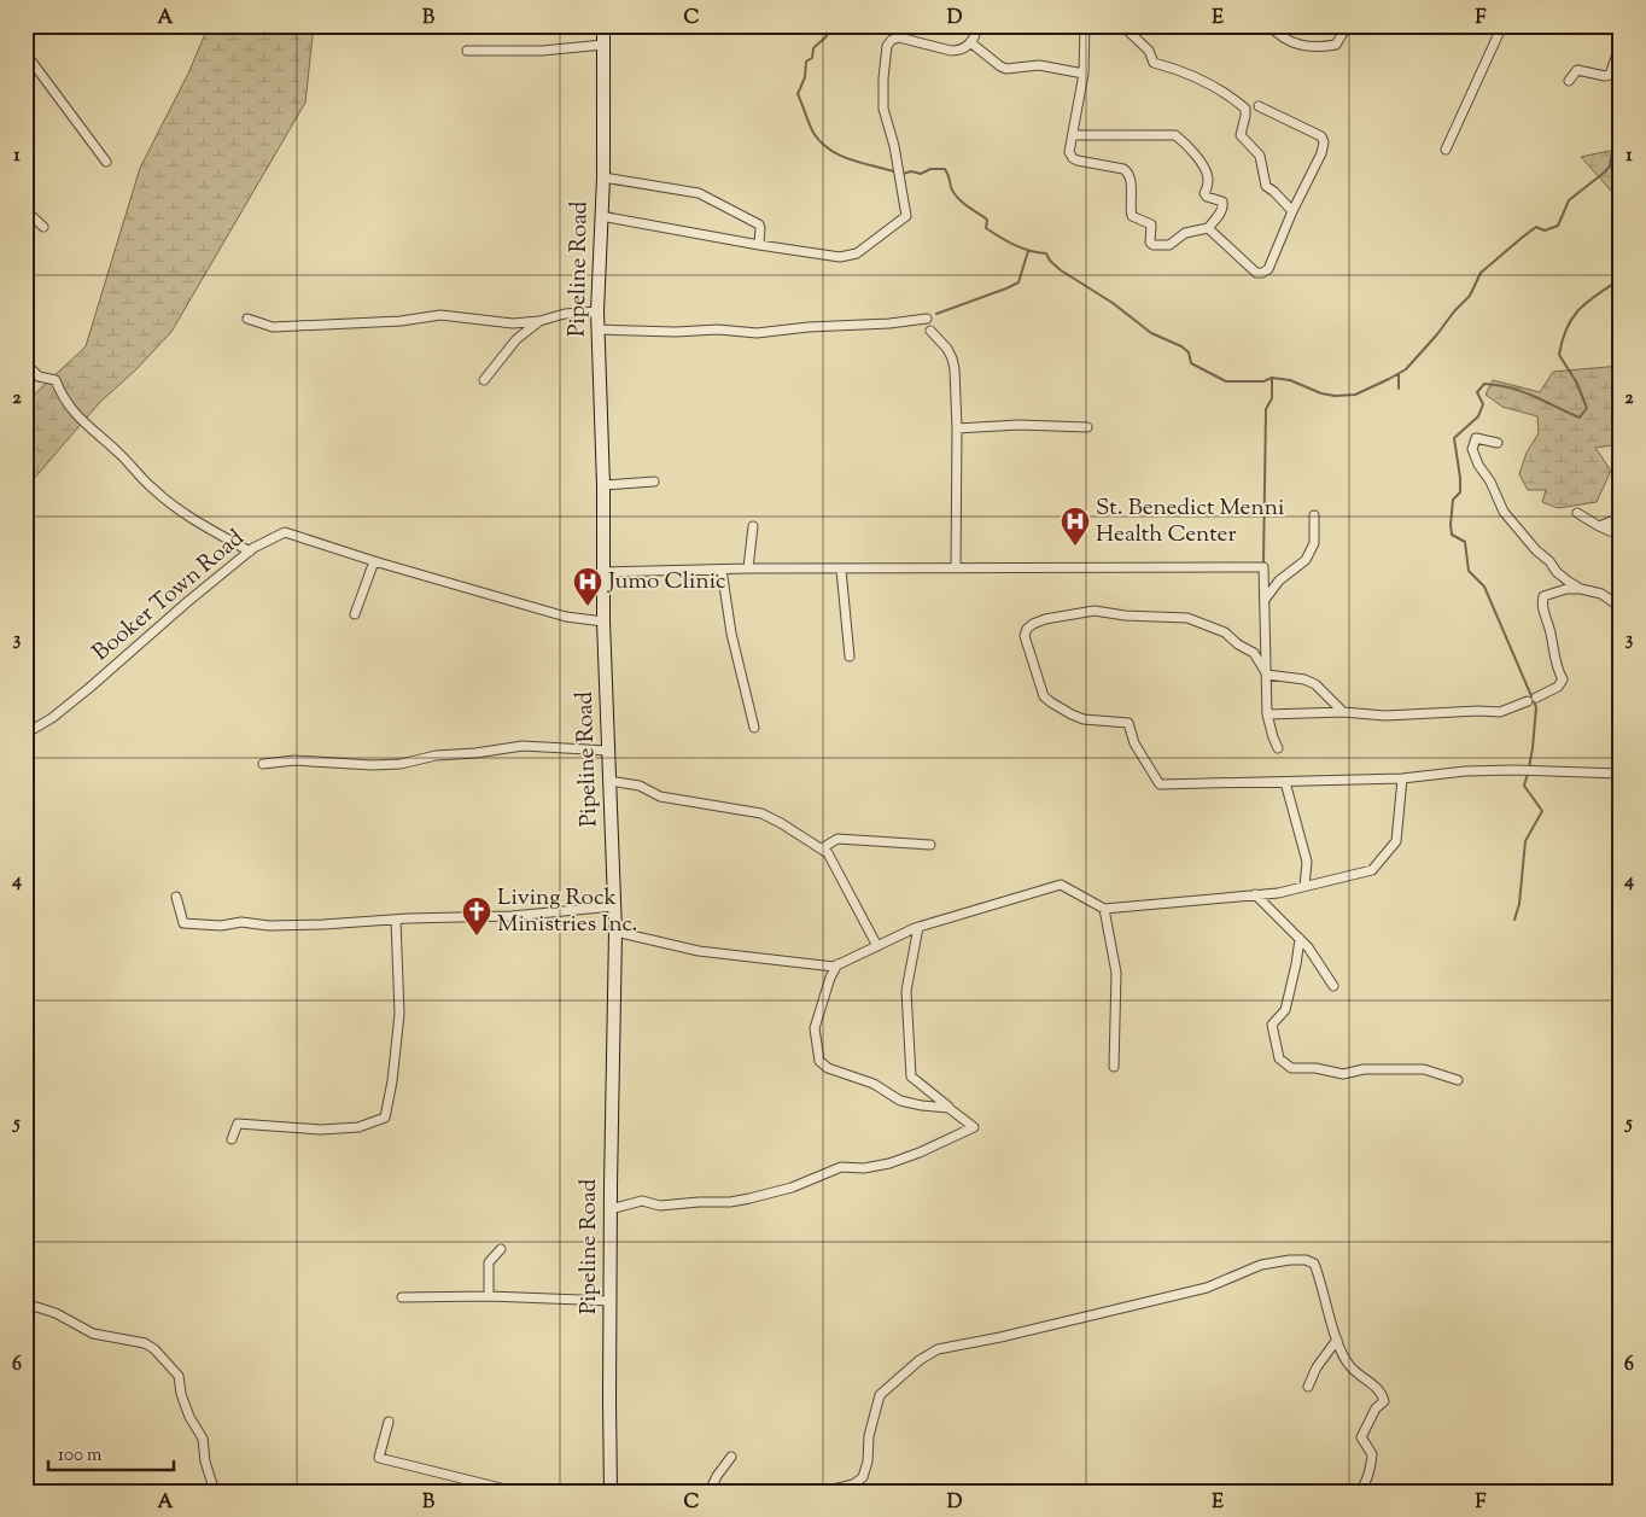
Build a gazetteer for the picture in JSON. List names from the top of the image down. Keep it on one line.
{"streets":{"street":["Pipeline Road","Booker Town Road"]},"crossings":[["Pipeline Road","Booker Town Road"]],"places":{"hospital":["St. Benedict Menni Health Center","Jumo Clinic"],"church":["Living Rock Ministries Inc."]},"scale_bar":"100 m","grid":{"columns":["A","B","C","D","E","F"],"rows":["1","2","3","4","5","6"]}}
